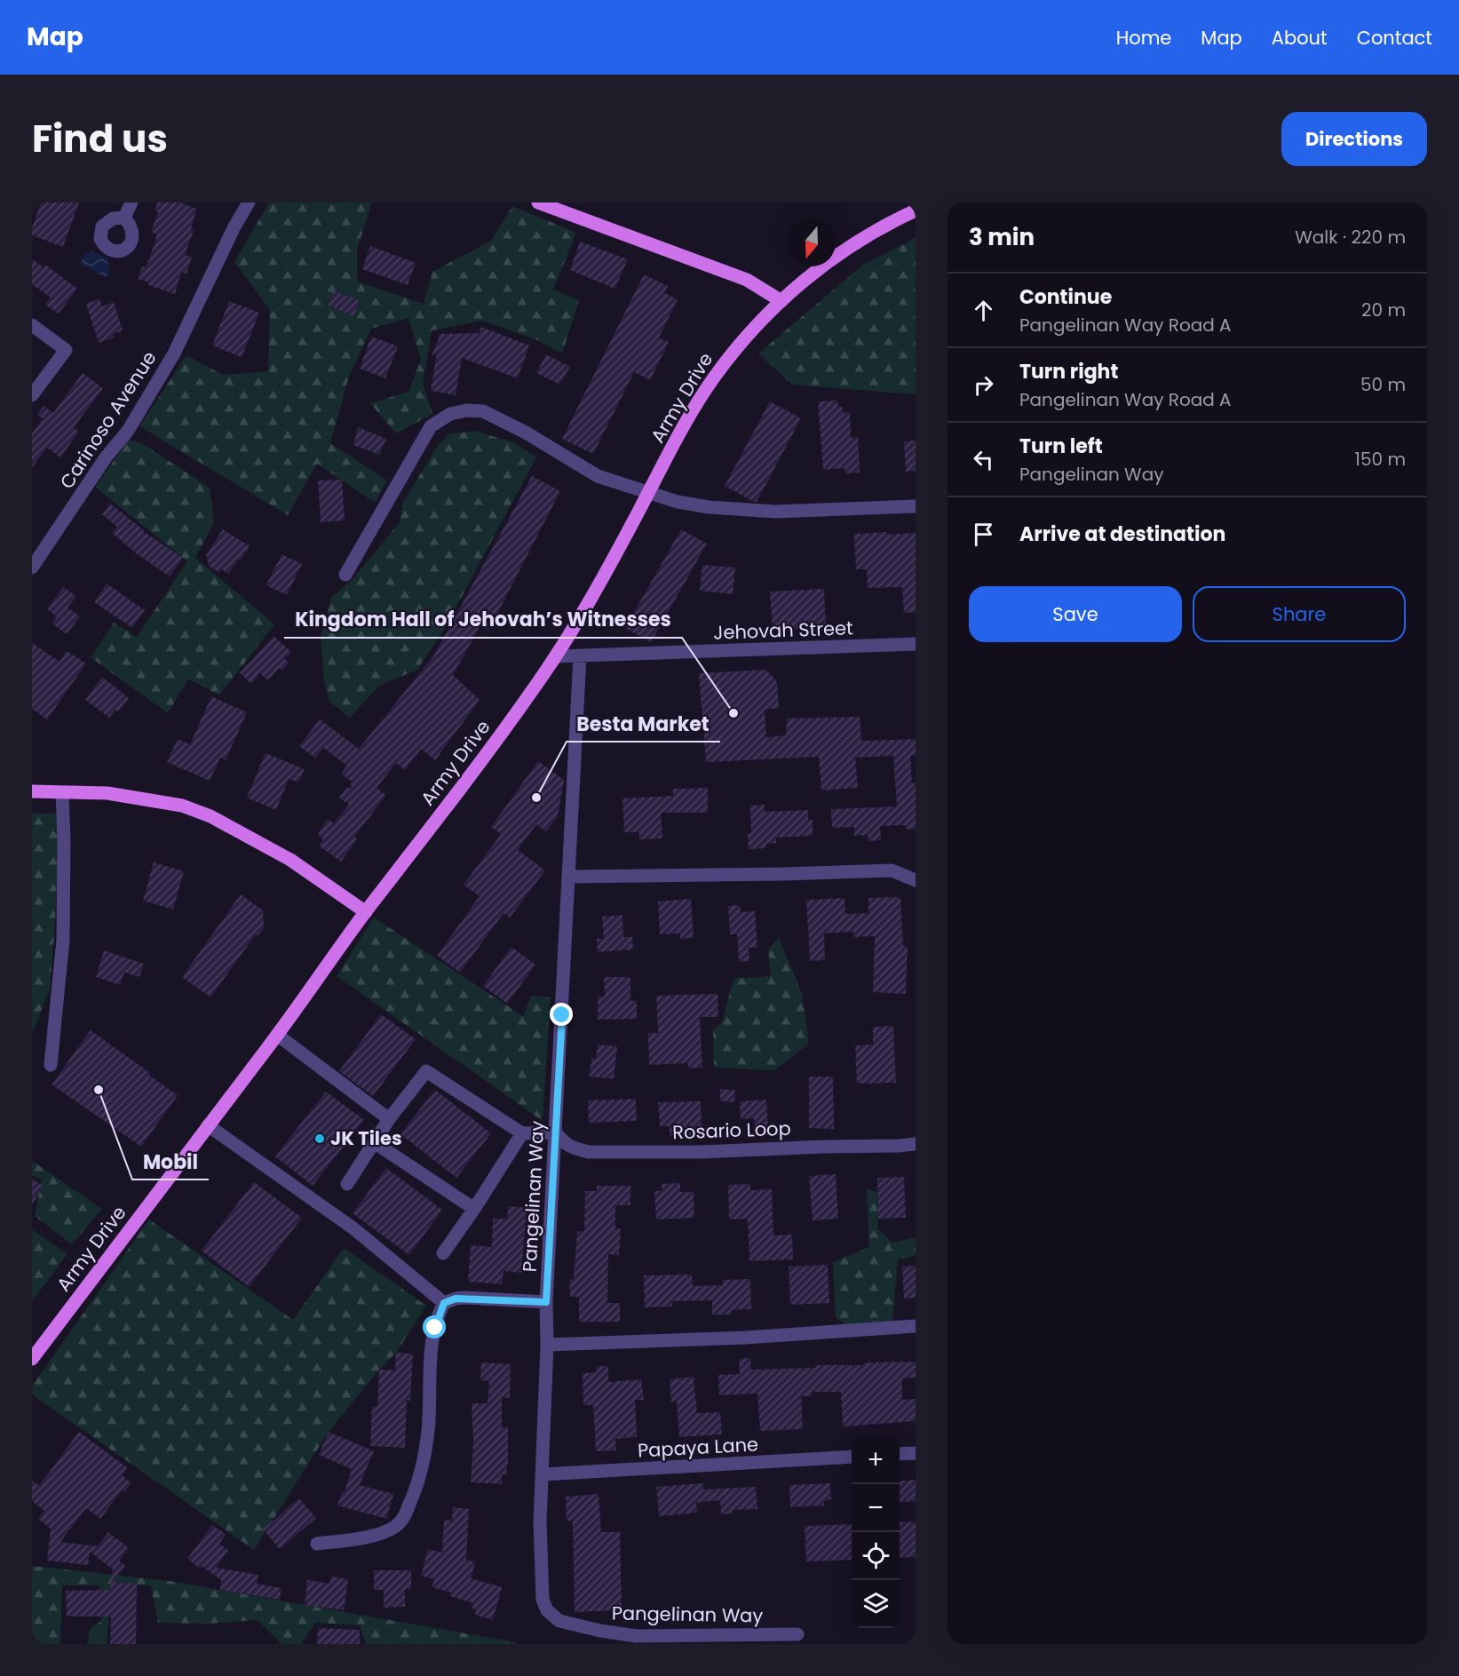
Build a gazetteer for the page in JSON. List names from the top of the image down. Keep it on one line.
{"streets":{"main road":["Army Drive"],"street":["Carinoso Avenue","Jehovah Street","Rosario Loop","Pangelinan Way","Papaya Lane"]},"crossings":[["Army Drive","Jehovah Street"],["Jehovah Street","Pangelinan Way"],["Rosario Loop","Pangelinan Way"],["Pangelinan Way","Papaya Lane"]],"places":["Kingdom Hall of Jehovah’s Witnesses","Besta Market","Mobil","JK Tiles"],"north":"bottom","page":{"header":"Map","nav":["Home","Map","About","Contact"],"title":"Find us","buttons":["Directions",["Save","Share"]],"heading":["3 min","Walk · 220 m"],"list":[["Continue","Pangelinan Way Road A","20 m"],["Turn right","Pangelinan Way Road A","50 m"],["Turn left","Pangelinan Way","150 m"],"Arrive at destination"],"map_buttons":["+","−"]}}
